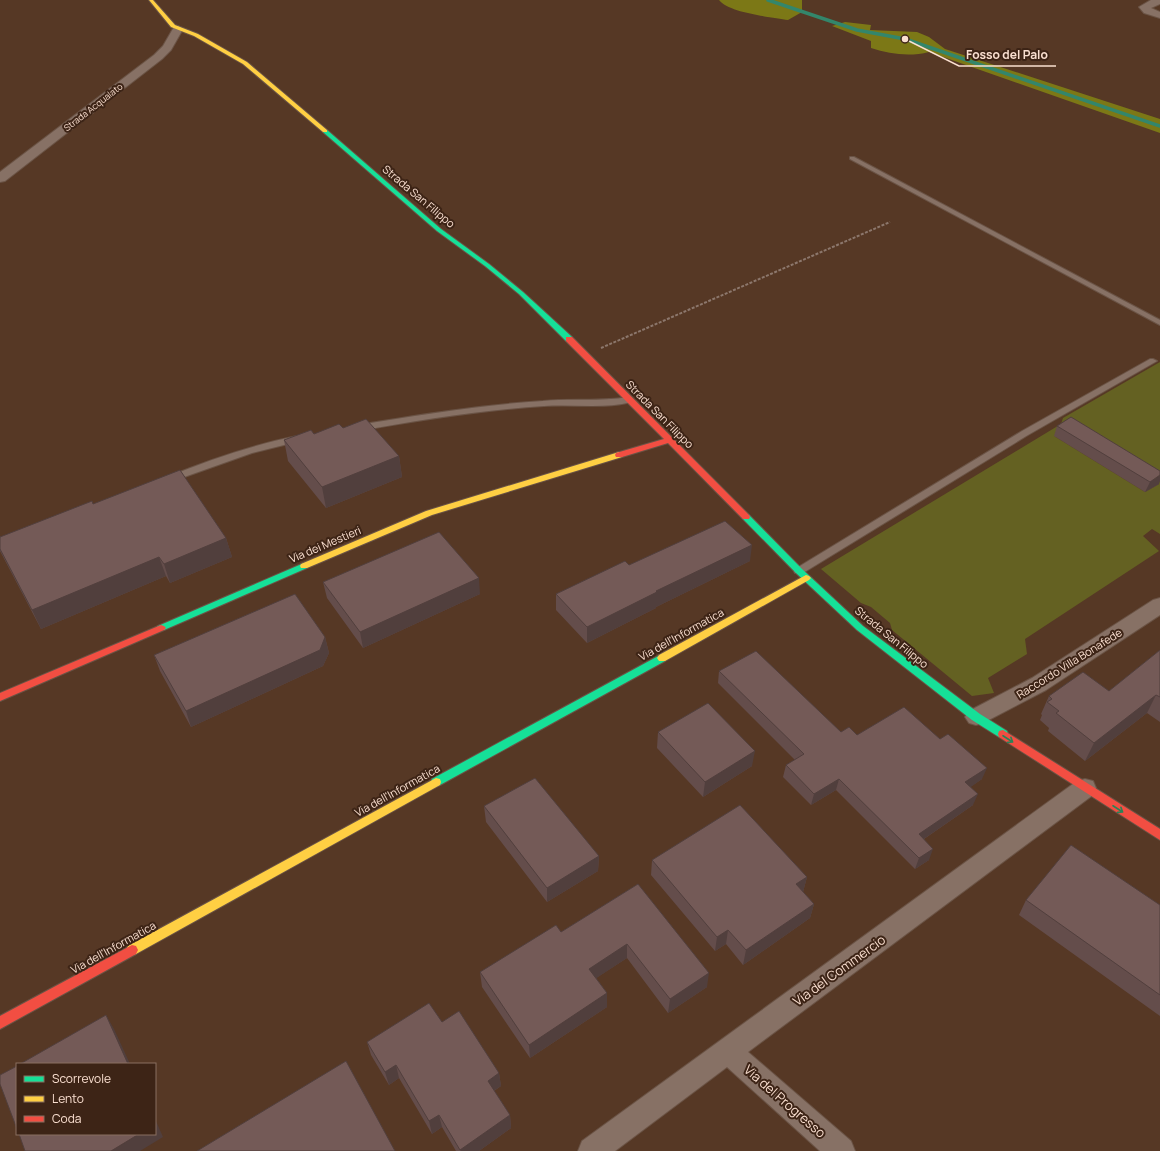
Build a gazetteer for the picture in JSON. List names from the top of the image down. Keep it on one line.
{"streets":{"street":["Strada Acqualato","Strada San Filippo","Via dei Mestieri","Via dell'Informatica","Raccordo Villa Bonafede","Via del Commercio","Via del Progresso"]},"crossings":[["Strada Acqualato","Strada San Filippo"],["Strada San Filippo","Via dei Mestieri"],["Strada San Filippo","Via dell'Informatica"],["Strada San Filippo","Raccordo Villa Bonafede"],["Strada San Filippo","Via del Commercio"],["Via del Commercio","Via del Progresso"]],"places":["Fosso del Palo"],"legend":["Scorrevole","Lento","Coda"]}
